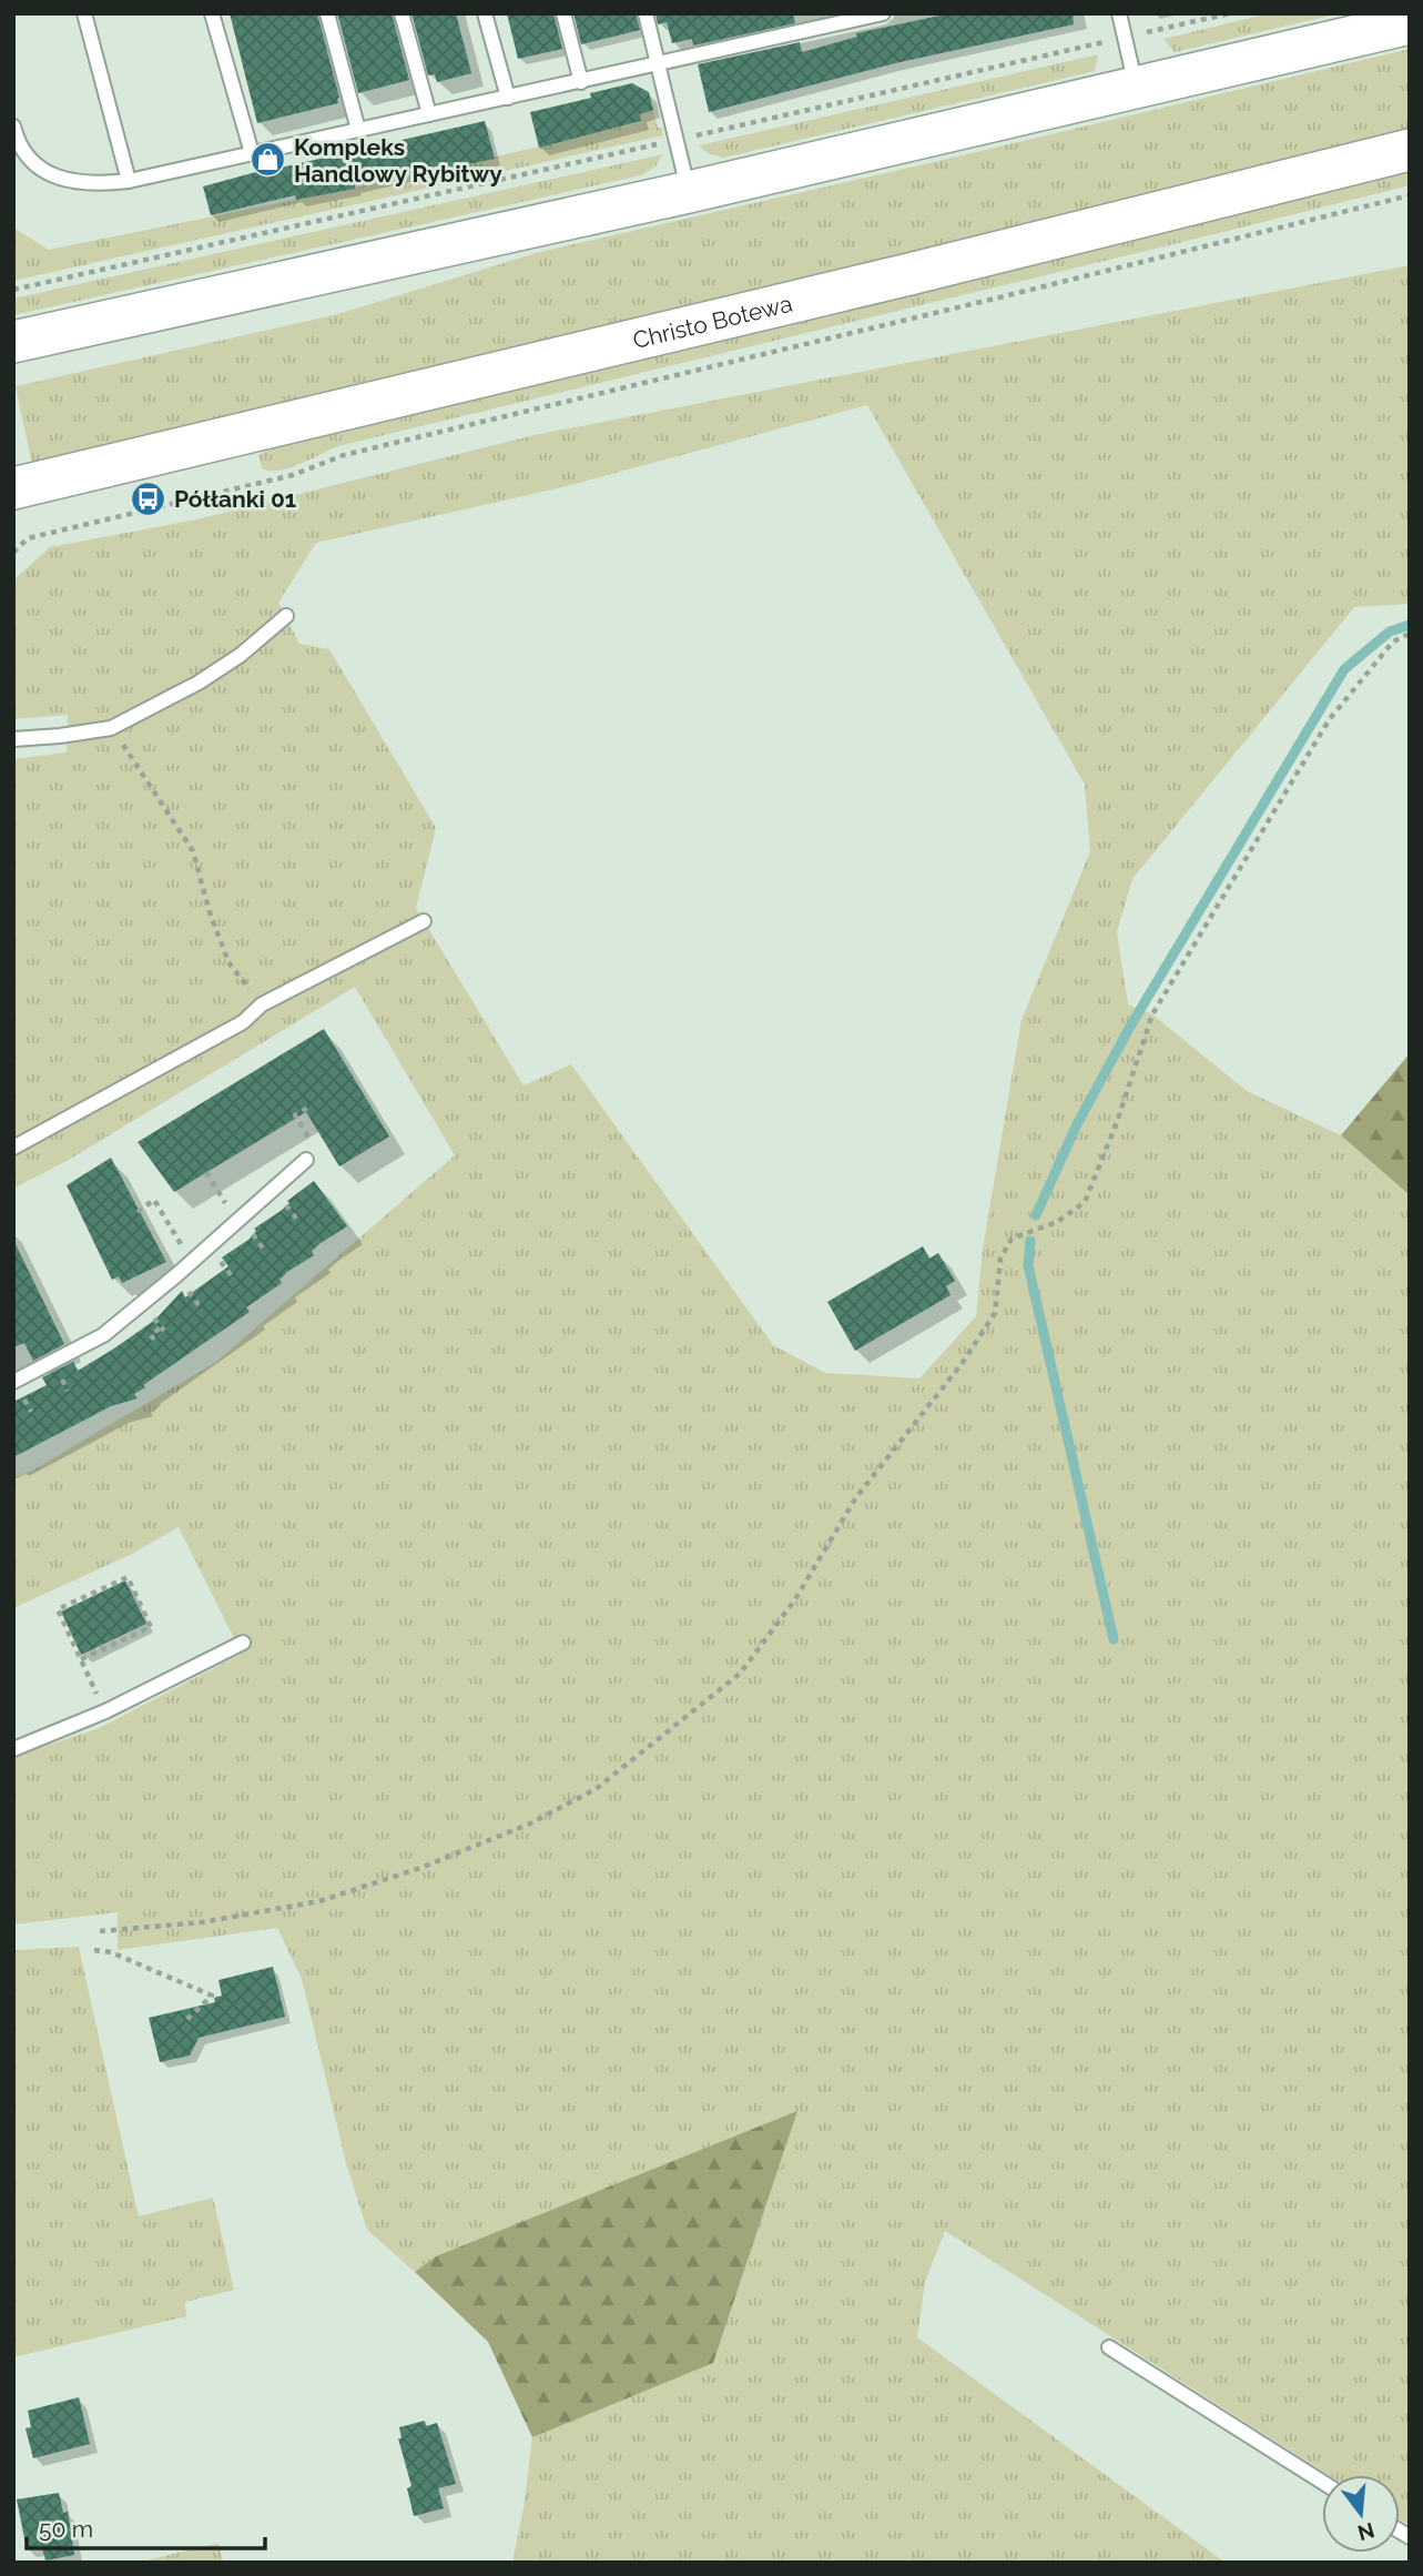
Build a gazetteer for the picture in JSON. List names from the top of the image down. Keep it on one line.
{"streets":{"main road":["Christo Botewa"]},"places":{"shop":["Kompleks Handlowy Rybitwy"],"bus stop":["Półłanki 01"]},"scale_bar":"50 m","north":"bottom"}
